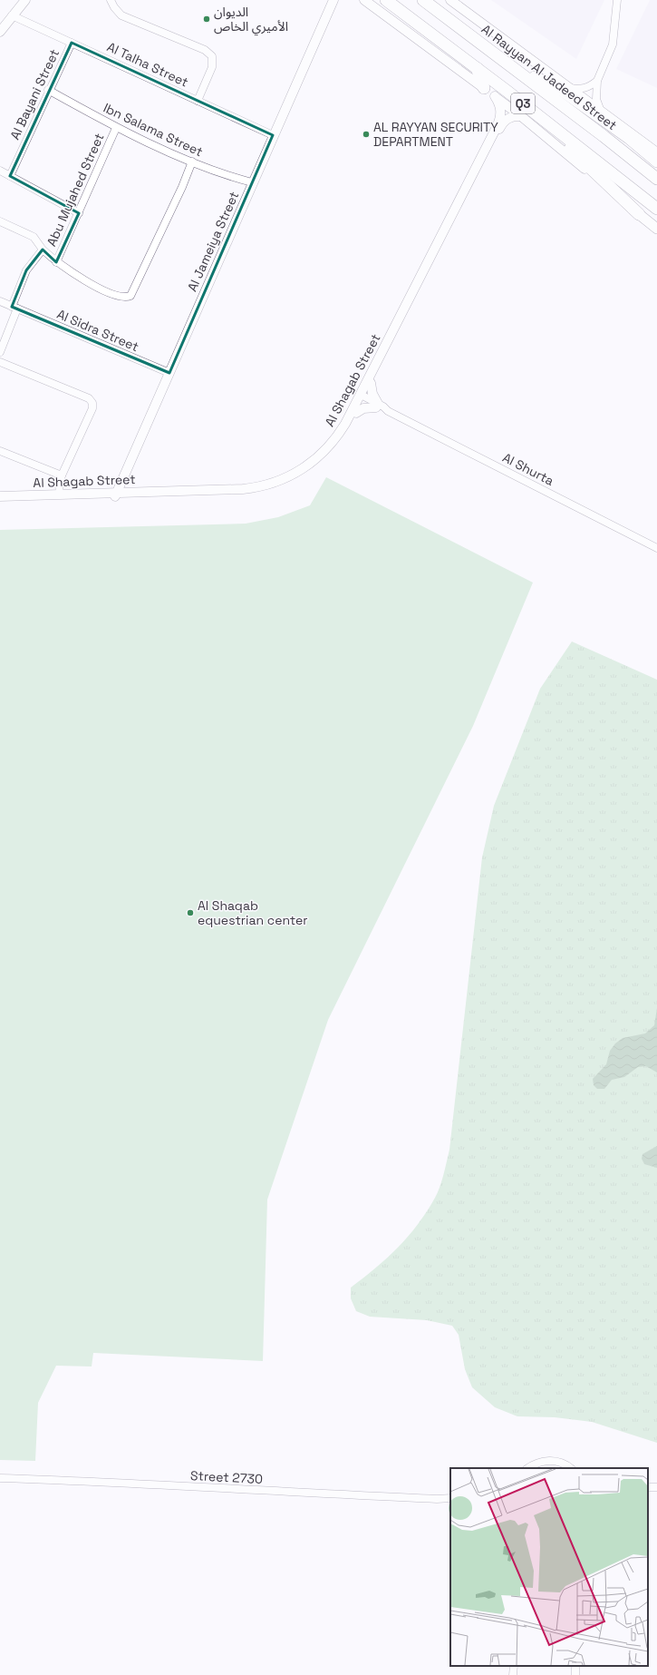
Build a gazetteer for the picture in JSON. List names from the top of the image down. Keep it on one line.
{"streets":{"highway":["Al Rayyan Al Jadeed Street","Q3"],"street":["Al Talha Street","Al Bayani Street","Ibn Salama Street","Abu Mujahed Street","Al Jameiya Street","Al Sidra Street","Al Shagab Street","Al Shurta","Street 2730"]},"crossings":[["Al Talha Street","Al Bayani Street"],["Al Talha Street","Al Jameiya Street"],["Al Bayani Street","Ibn Salama Street"],["Ibn Salama Street","Abu Mujahed Street"],["Ibn Salama Street","Al Jameiya Street"],["Al Jameiya Street","Al Sidra Street"],["Al Jameiya Street","Al Shagab Street"],["Al Shagab Street","Al Shurta"]],"places":["الديوان الأميري الخاص","AL RAYYAN SECURITY DEPARTMENT","Al Shaqab equestrian center"]}
